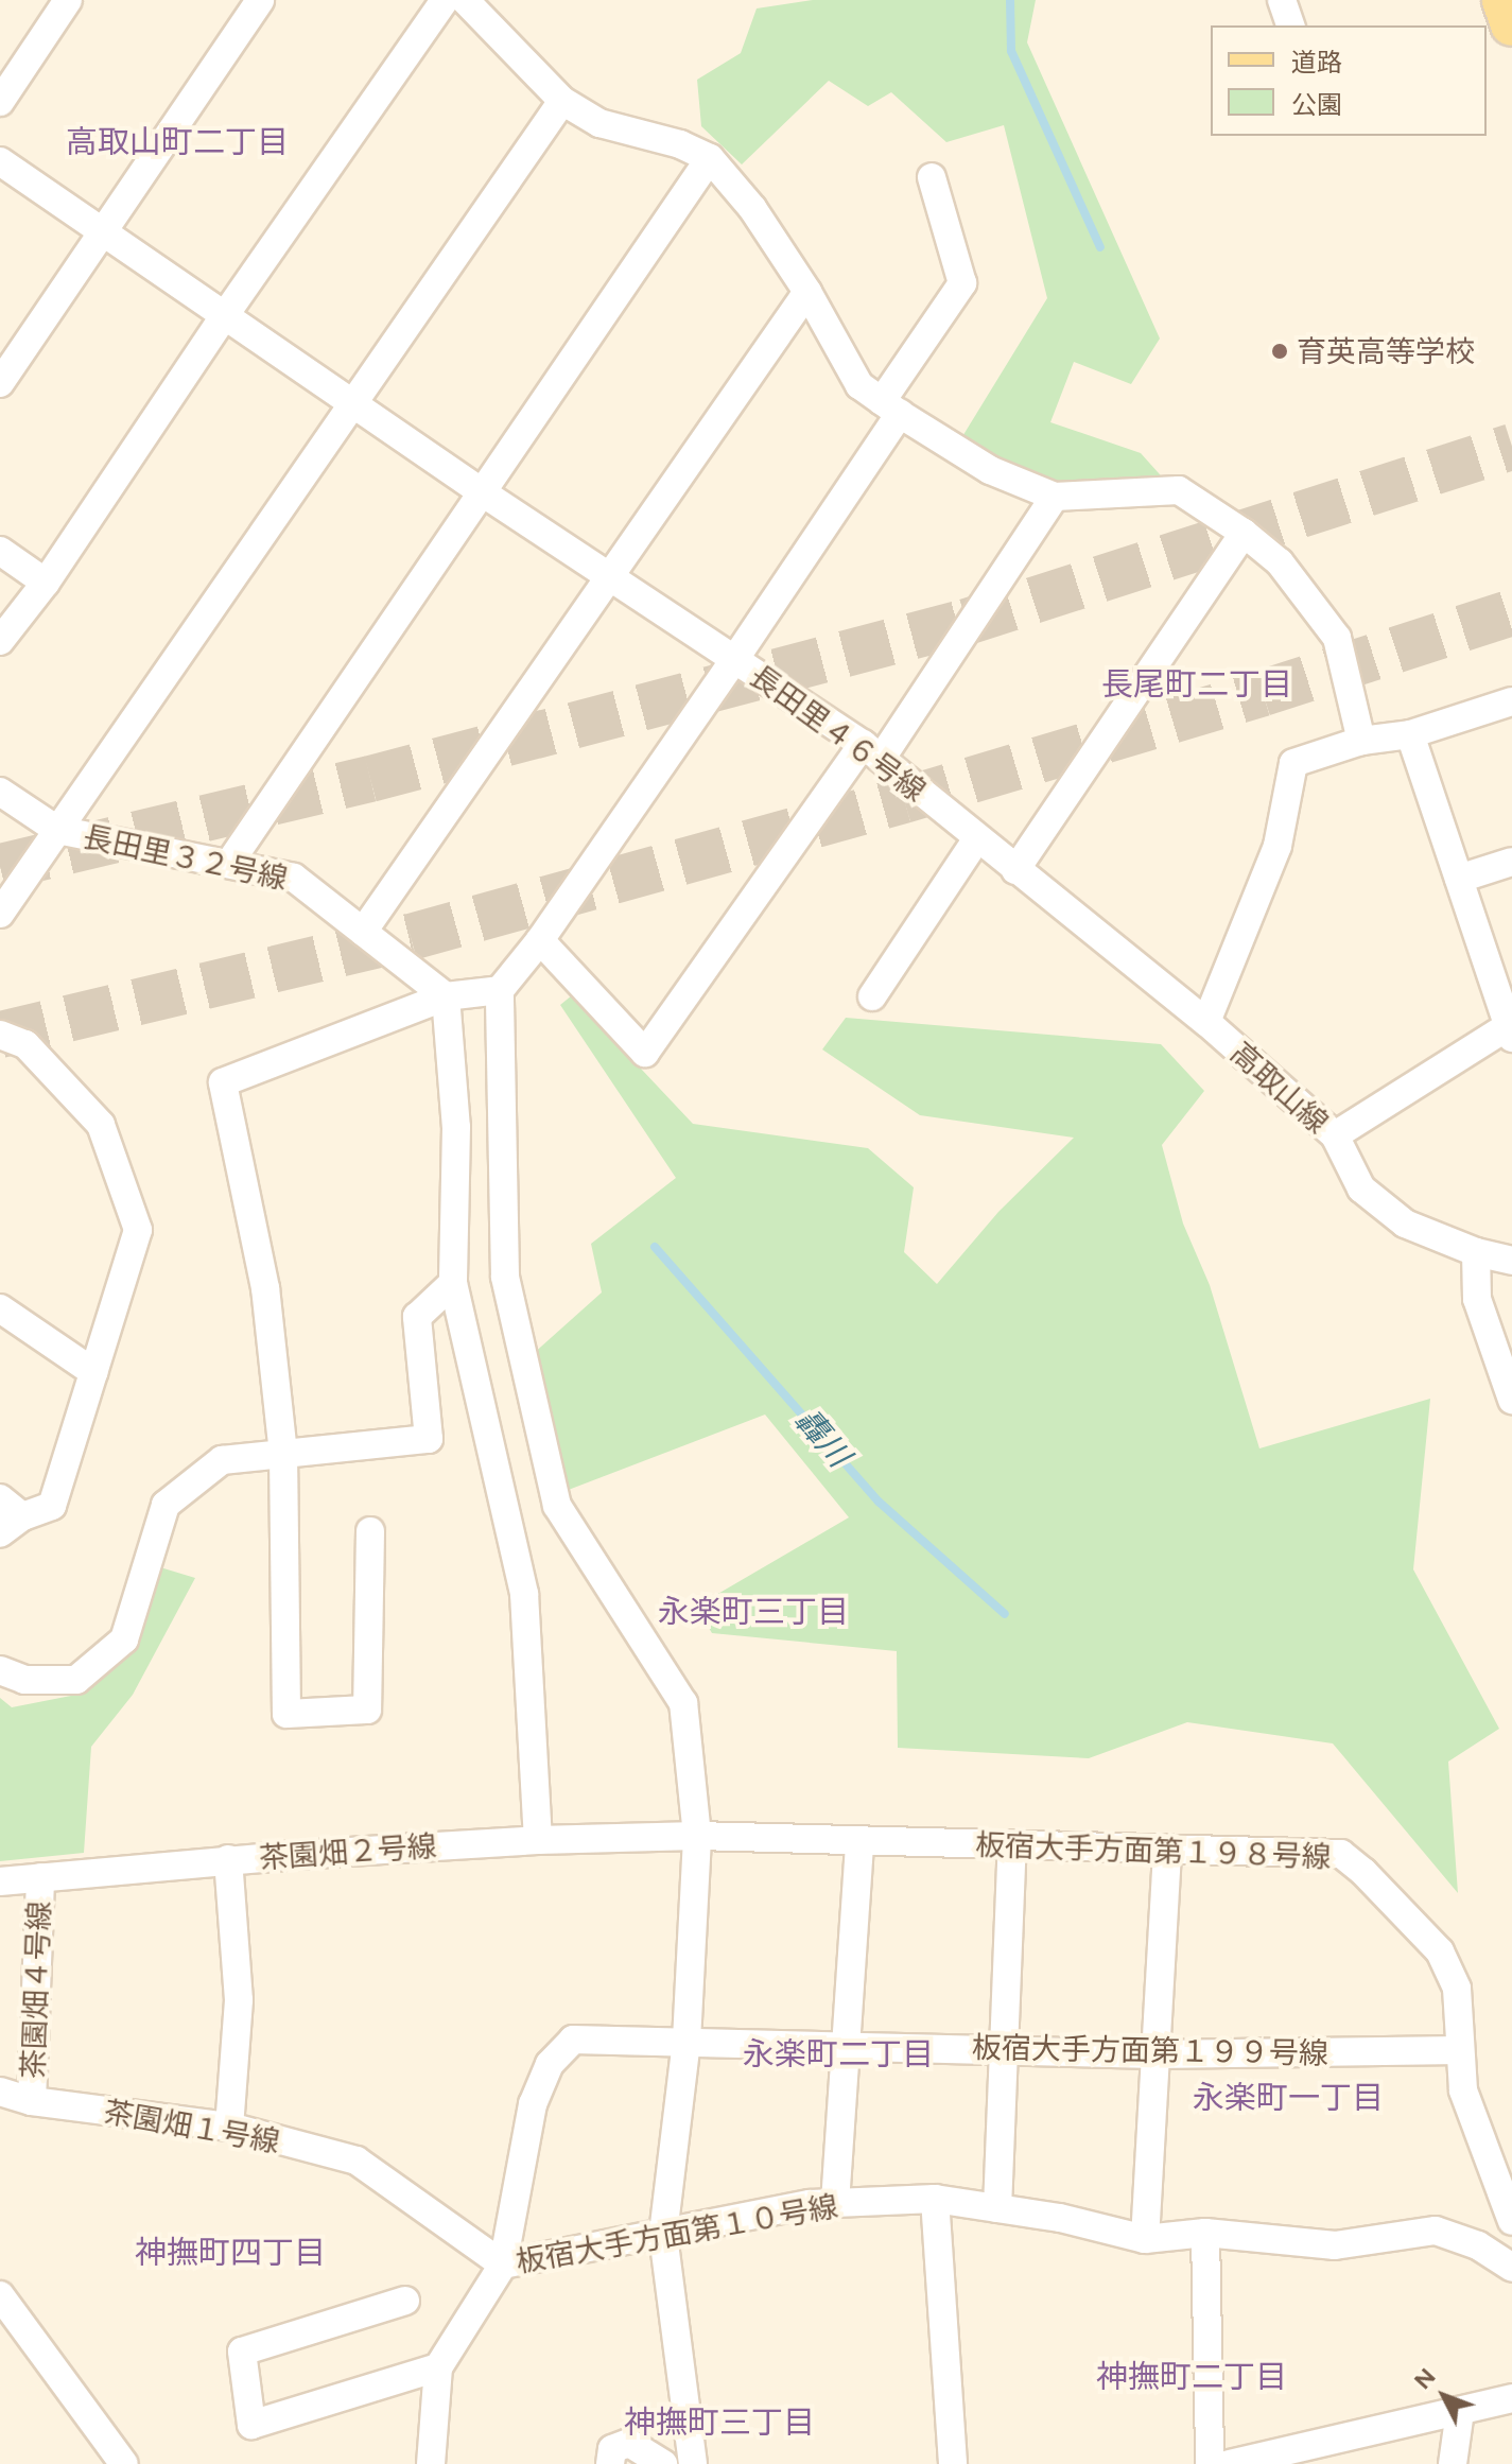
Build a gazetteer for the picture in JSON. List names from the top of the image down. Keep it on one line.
{"streets":{"street":["長田里４６号線","長田里３２号線","高取山線","板宿大手方面第１９８号線","茶園畑２号線","茶園畑４号線","板宿大手方面第１９９号線","茶園畑１号線","板宿大手方面第１０号線"]},"crossings":[["長田里４６号線","高取山線"],["板宿大手方面第１９８号線","茶園畑２号線"],["板宿大手方面第１９８号線","板宿大手方面第１９９号線"],["茶園畑２号線","茶園畑４号線"],["茶園畑４号線","茶園畑１号線"],["板宿大手方面第１９９号線","茶園畑１号線"],["板宿大手方面第１９９号線","板宿大手方面第１０号線"],["茶園畑１号線","板宿大手方面第１０号線"]],"districts":["高取山町二丁目","長尾町二丁目","永楽町三丁目","永楽町二丁目","永楽町一丁目","神撫町四丁目","神撫町二丁目","神撫町三丁目"],"water":["轟川"],"places":["育英高等学校"],"legend":["道路","公園"],"north":"top left"}
